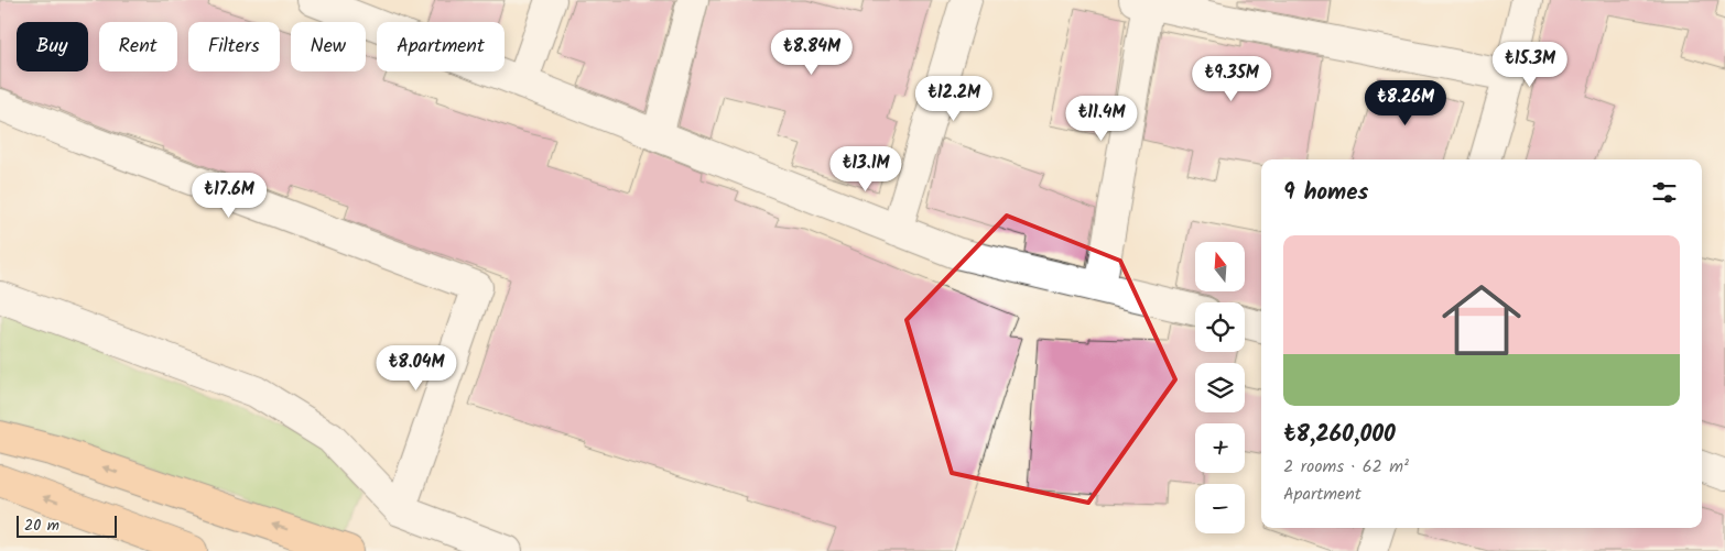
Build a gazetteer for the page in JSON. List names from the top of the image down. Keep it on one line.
{"scale_bar":"20 m","north":"top","page":{"chip":["Buy","Rent","Filters","New","Apartment"],"price":["₺8.84M","₺15.3M","₺9.35M","₺12.2M","₺8.26M","₺11.4M","₺13.1M","₺17.6M","₺8.04M"],"heading":"9 homes","list":[{"name":"₺8,260,000","note":"2 rooms · 62 m² · Apartment"}],"map_buttons":["+","−"],"scale":"20 m"}}
